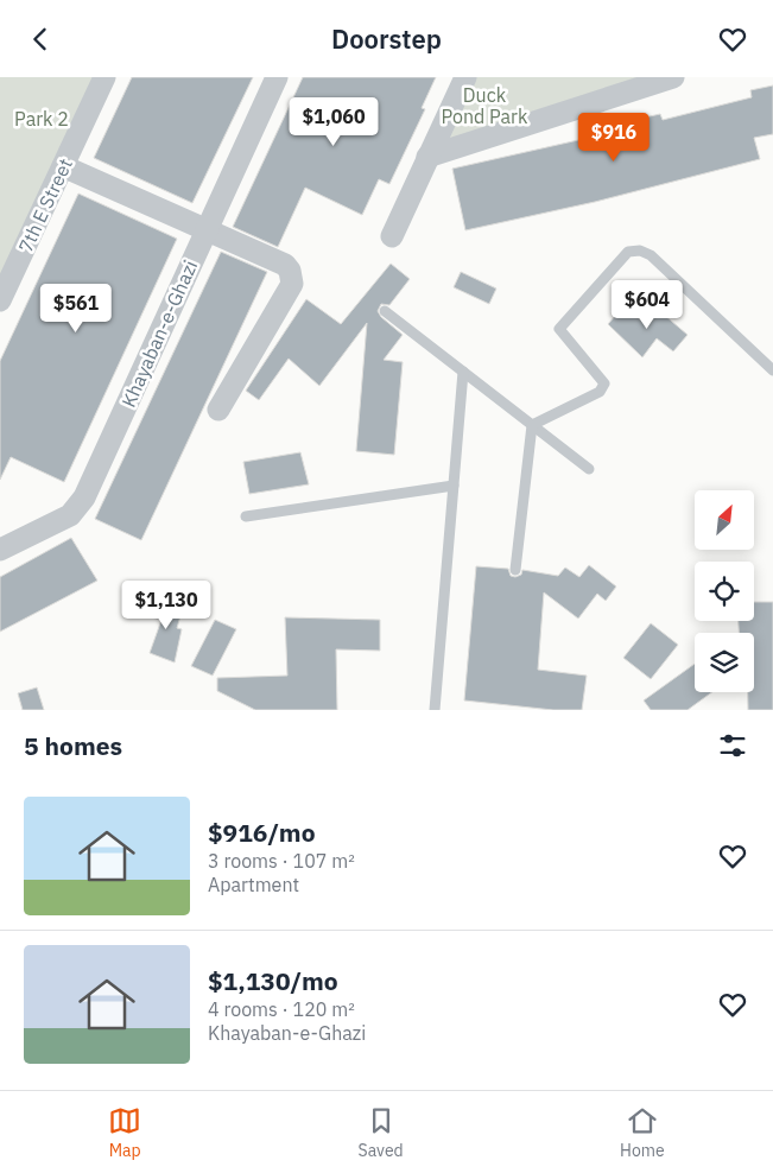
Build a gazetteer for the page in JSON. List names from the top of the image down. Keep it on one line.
{"streets":{"street":["7th E Street","Khayaban-e-Ghazi"]},"parks":["Duck Pond Park","Park 2"],"north":"top right","page":{"header":"Doorstep","price":["$1,060","$916","$604","$561","$1,130"],"heading":"5 homes","list":[{"name":"$916/mo","note":"3 rooms · 107 m² · Apartment"},{"name":"$1,130/mo","note":"4 rooms · 120 m² · Khayaban-e-Ghazi"}],"tabs":["Map","Saved","Home"]}}
